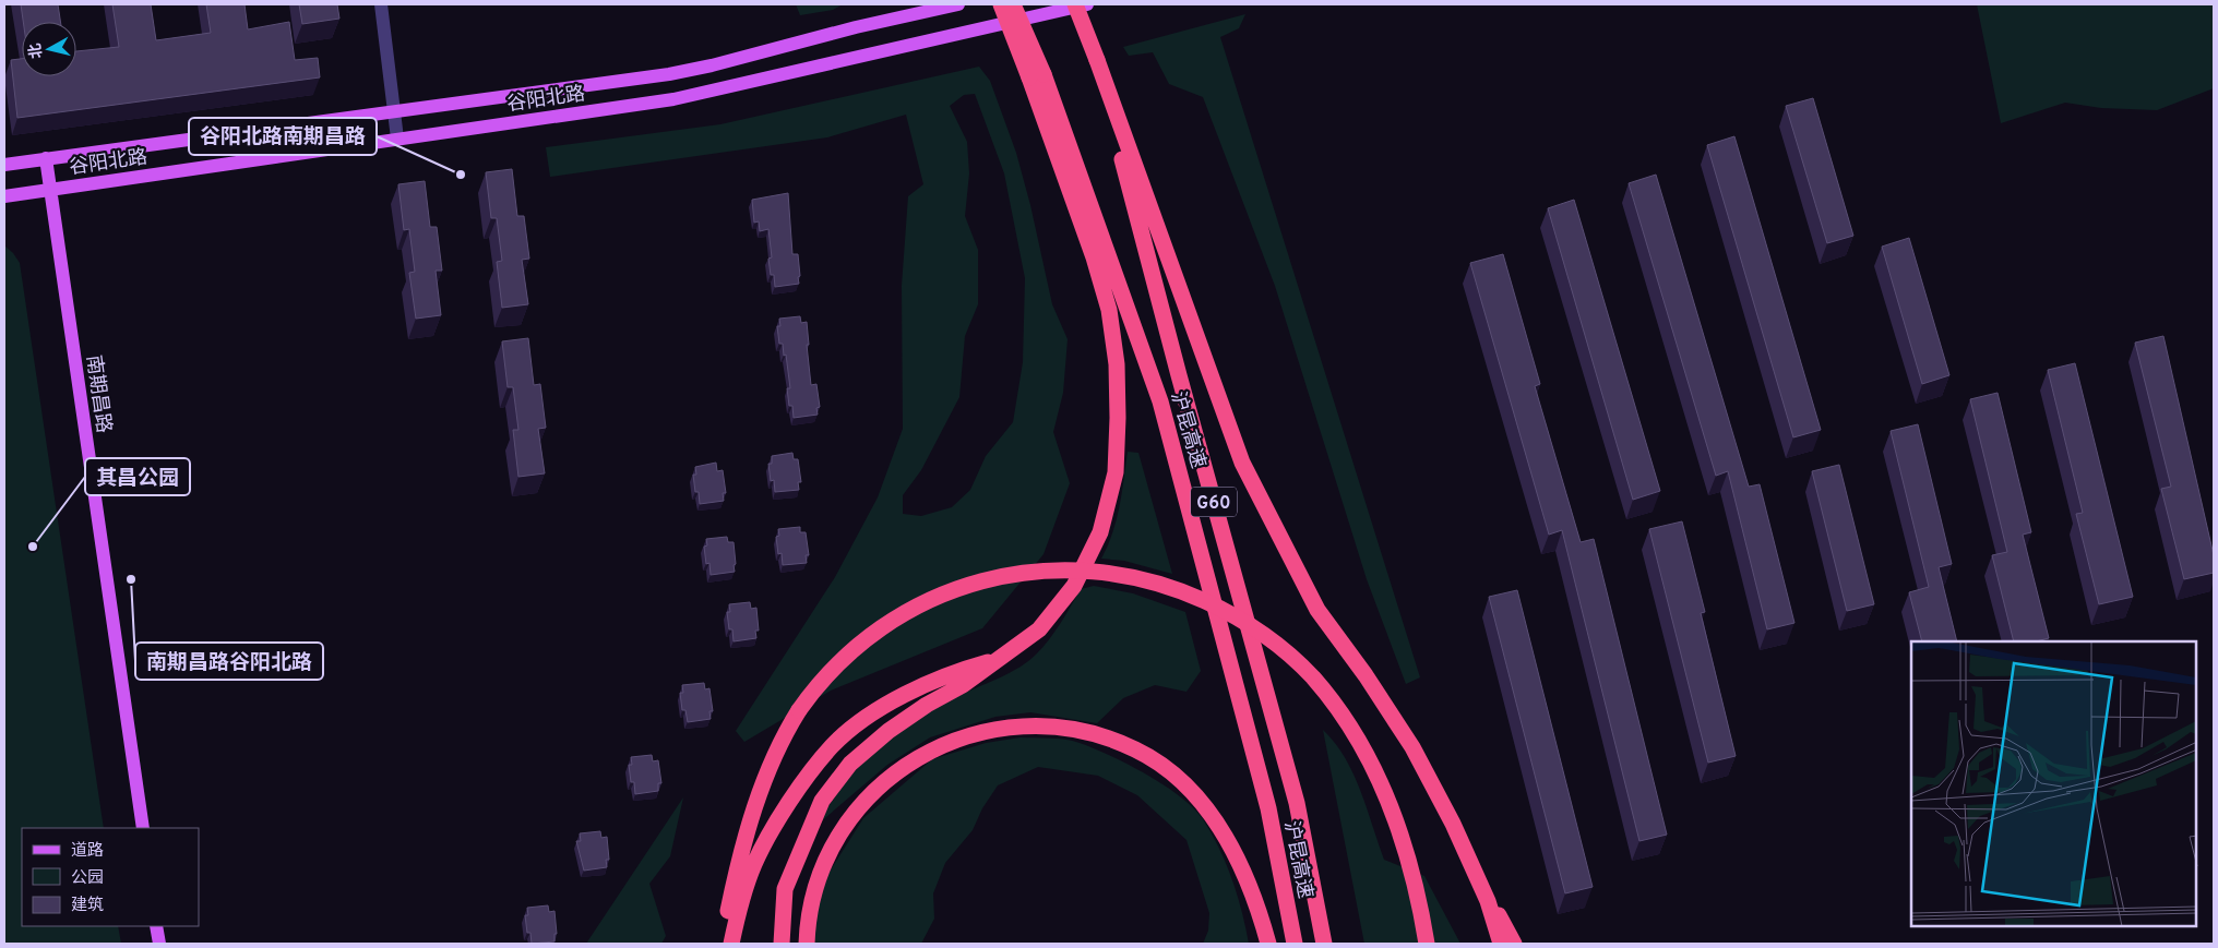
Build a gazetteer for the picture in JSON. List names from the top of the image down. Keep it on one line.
{"streets":{"highway":["沪昆高速","G60"],"main road":["谷阳北路","南期昌路"]},"crossings":[["谷阳北路","南期昌路"]],"places":["谷阳北路南期昌路","其昌公园","南期昌路谷阳北路"],"legend":["道路","公园","建筑"],"north":"left"}
